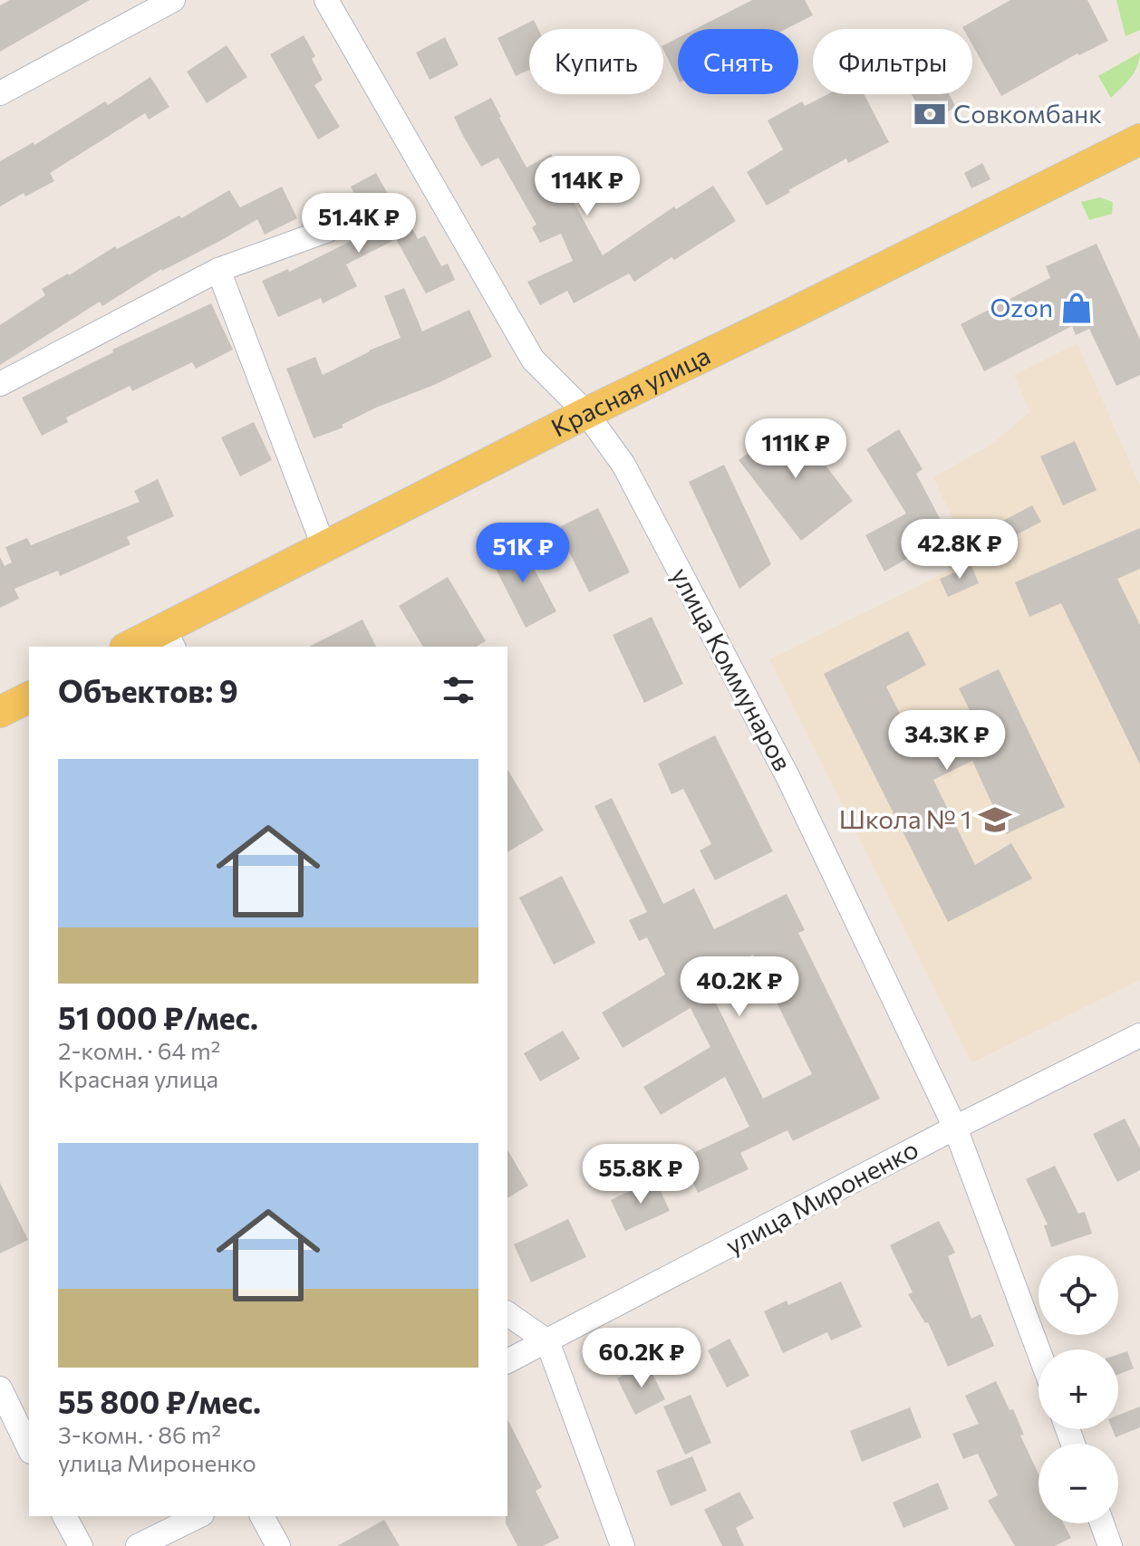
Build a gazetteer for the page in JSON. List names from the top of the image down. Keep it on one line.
{"streets":{"main road":["Красная улица"],"street":["улица Коммунаров","улица Мироненко"]},"crossings":[["Красная улица","улица Коммунаров"],["улица Коммунаров","улица Мироненко"]],"places":{"bank":["Совкомбанк"],"shop":["Ozon"],"school or university":["Школа № 1"]},"page":{"chip":["Купить","Снять","Фильтры"],"price":["114K ₽","51.4K ₽","111K ₽","42.8K ₽","51K ₽","34.3K ₽","40.2K ₽","55.8K ₽","60.2K ₽"],"heading":"Объектов: 9","list":[{"name":"51 000 ₽/мес.","note":"2-комн. · 64 m² · Красная улица"},{"name":"55 800 ₽/мес.","note":"3-комн. · 86 m² · улица Мироненко"}],"map_buttons":["+","−"]}}
